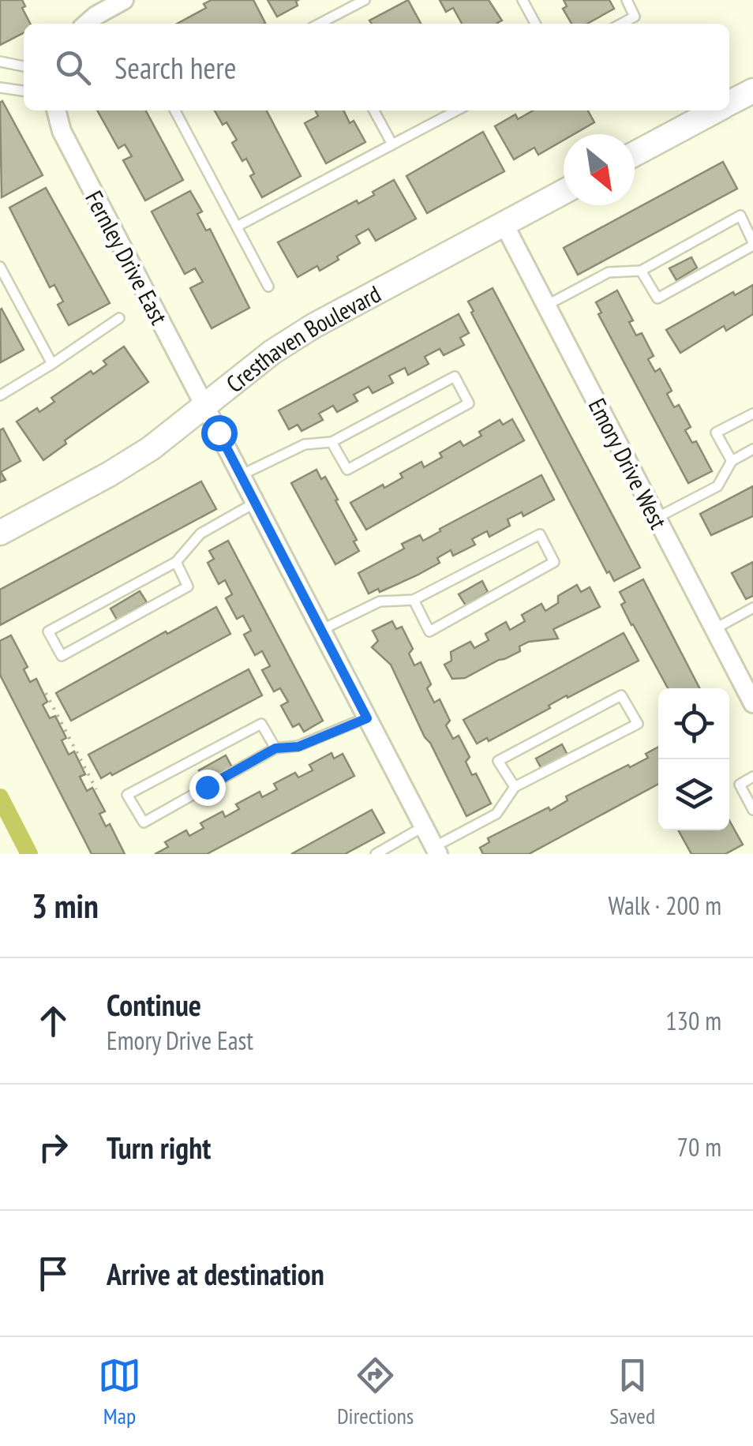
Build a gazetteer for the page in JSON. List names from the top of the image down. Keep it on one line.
{"streets":{"street":["Fernley Drive East","Cresthaven Boulevard","Emory Drive West"]},"crossings":[["Fernley Drive East","Cresthaven Boulevard"],["Cresthaven Boulevard","Emory Drive West"]],"north":"bottom right","page":{"search":"Search here","heading":["3 min","Walk · 200 m"],"list":[["Continue","Emory Drive East","130 m"],["Turn right","70 m"],"Arrive at destination"],"nav":["Map","Directions","Saved"]}}
